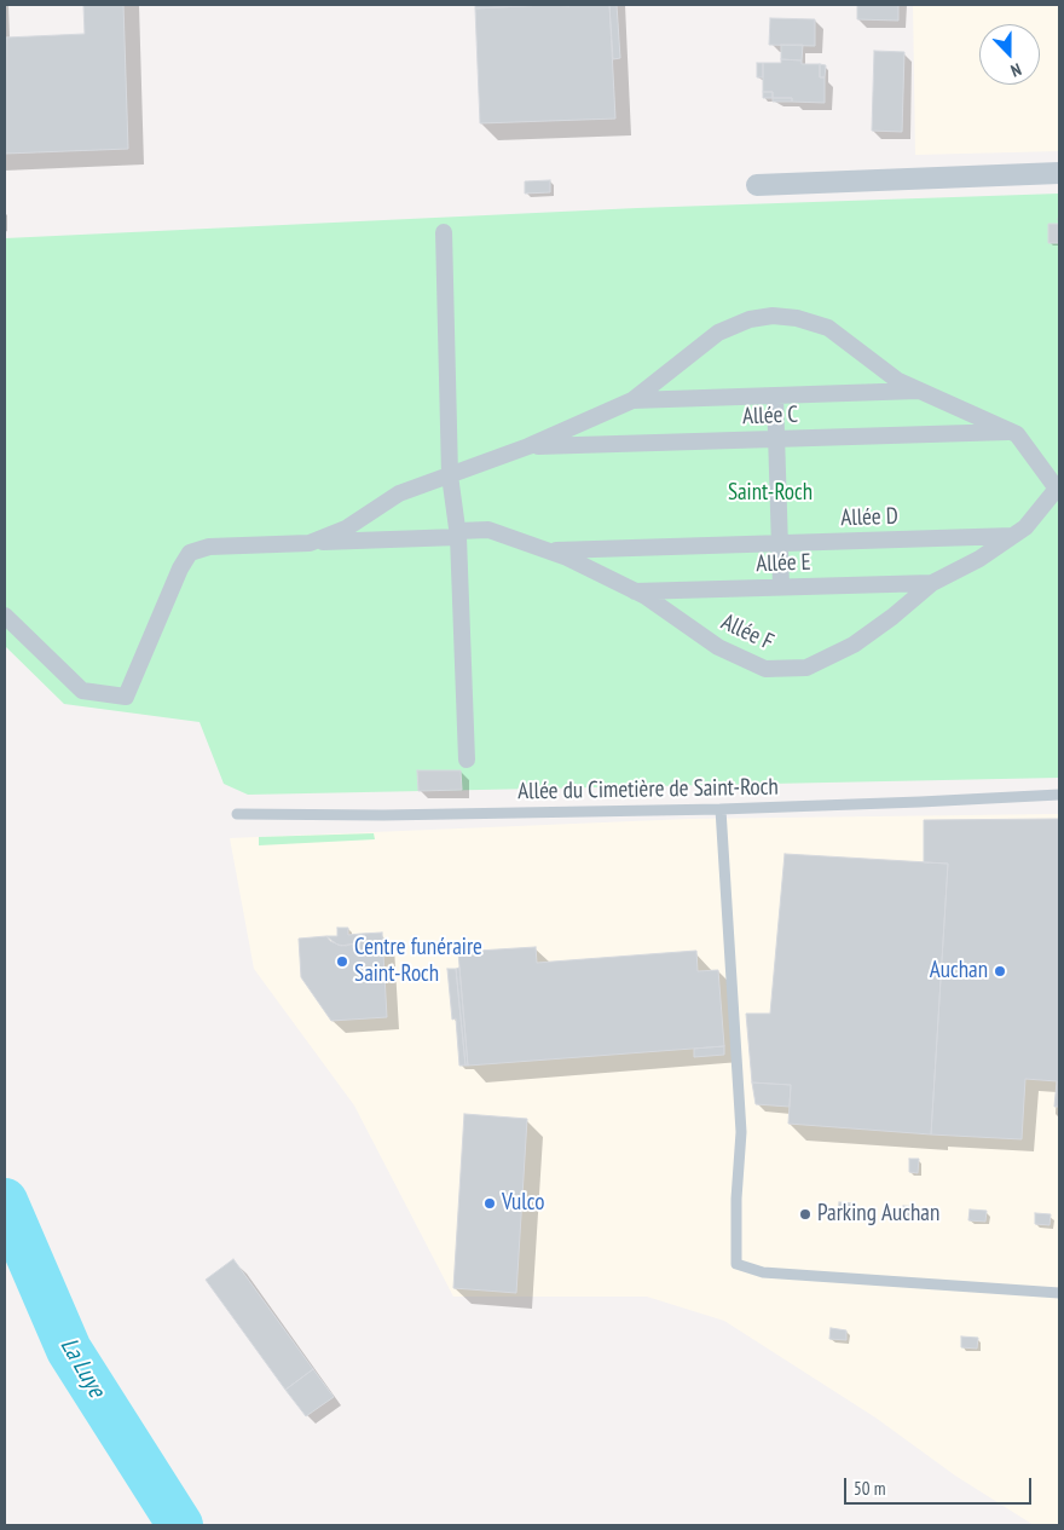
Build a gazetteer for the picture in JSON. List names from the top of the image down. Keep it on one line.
{"streets":{"street":["Allée C","Allée D","Allée E","Allée F"],"lane":["Allée du Cimetière de Saint-Roch"]},"crossings":[["Allée D","Allée F"],["Allée E","Allée F"]],"water":["La Luye"],"parks":["Saint-Roch"],"places":["Centre funéraire Saint-Roch","Auchan","Vulco","Parking Auchan"],"scale_bar":"50 m","north":"bottom"}
